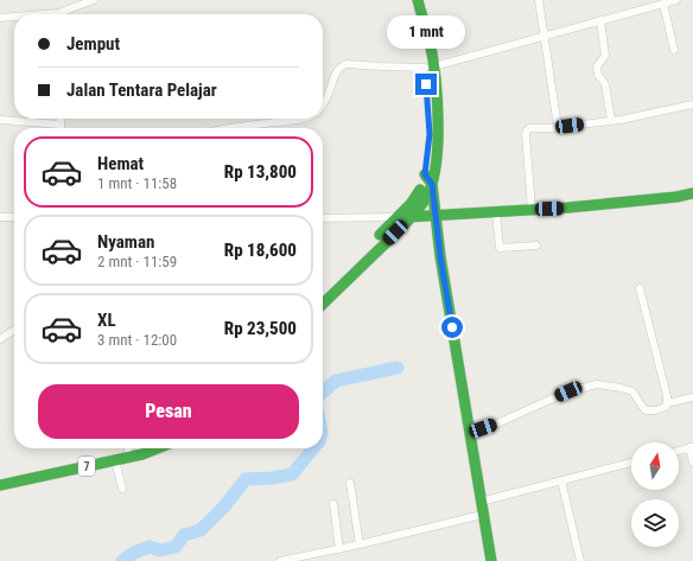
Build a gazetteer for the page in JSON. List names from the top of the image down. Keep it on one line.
{"streets":{"main road":["7"]},"north":"top","page":{"banner":["Jemput","Jalan Tentara Pelajar"],"bubble":"1 mnt","list":[{"name":"Hemat","note":"1 mnt · 11:58","value":"Rp 13,800"},{"name":"Nyaman","note":"2 mnt · 11:59","value":"Rp 18,600"},{"name":"XL","note":"3 mnt · 12:00","value":"Rp 23,500"}],"buttons":"Pesan"}}
